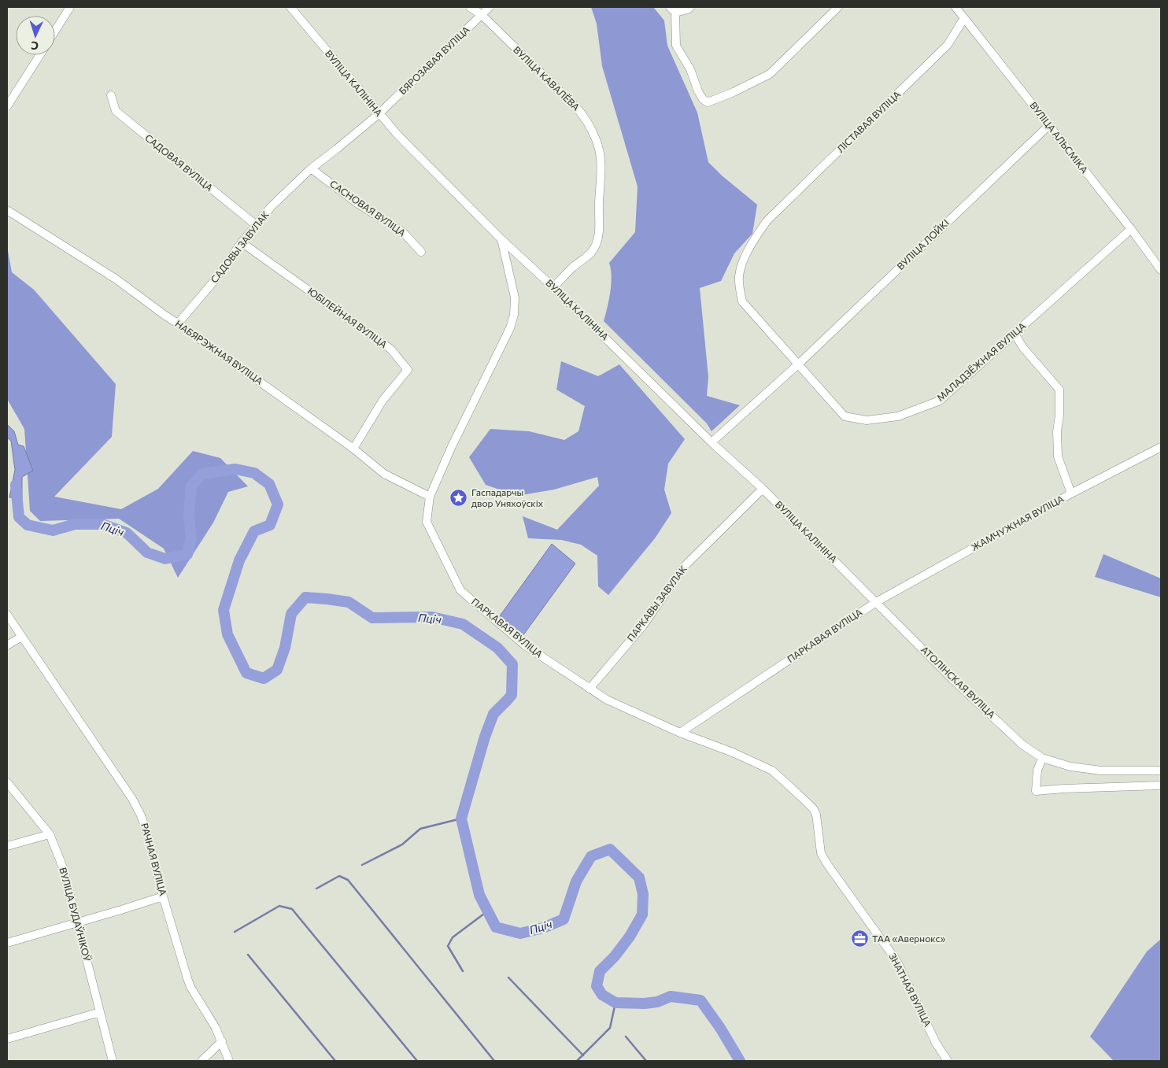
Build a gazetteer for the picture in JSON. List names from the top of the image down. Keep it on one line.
{"streets":{"street":["БЯРОЗАВАЯ ВУЛІЦА","ВУЛІЦА КАВАЛЁВА","ВУЛІЦА КАЛІНІНА","ЛІСТАВАЯ ВУЛІЦА","ВУЛІЦА АЛЬСМІКА","САДОВАЯ ВУЛІЦА","САСНОВАЯ ВУЛІЦА","ВУЛІЦА ЛОЙКІ","САДОВЫ ЗАВУЛАК","ЮБІЛЕЙНАЯ ВУЛІЦА","НАБЯРЭЖНАЯ ВУЛІЦА","МАЛАДЗЁЖНАЯ ВУЛІЦА","ЖАМЧУЖНАЯ ВУЛІЦА","ПАРКАВЫ ЗАВУЛАК","ПАРКАВАЯ ВУЛІЦА","АТОЛІНСКАЯ ВУЛІЦА","РАЧНАЯ ВУЛІЦА","ВУЛІЦА БУДАЎНІКОЎ","ЗНАТНАЯ ВУЛІЦА"]},"crossings":[["БЯРОЗАВАЯ ВУЛІЦА","ВУЛІЦА КАВАЛЁВА"],["БЯРОЗАВАЯ ВУЛІЦА","ВУЛІЦА КАЛІНІНА"],["БЯРОЗАВАЯ ВУЛІЦА","САДОВЫ ЗАВУЛАК"],["ВУЛІЦА КАВАЛЁВА","ВУЛІЦА КАЛІНІНА"],["ВУЛІЦА КАЛІНІНА","ВУЛІЦА ЛОЙКІ"],["ВУЛІЦА КАЛІНІНА","САДОВЫ ЗАВУЛАК"],["ВУЛІЦА КАЛІНІНА","ЖАМЧУЖНАЯ ВУЛІЦА"],["ВУЛІЦА КАЛІНІНА","ПАРКАВЫ ЗАВУЛАК"],["ВУЛІЦА КАЛІНІНА","ПАРКАВАЯ ВУЛІЦА"],["ВУЛІЦА КАЛІНІНА","АТОЛІНСКАЯ ВУЛІЦА"],["ЛІСТАВАЯ ВУЛІЦА","ВУЛІЦА АЛЬСМІКА"],["ЛІСТАВАЯ ВУЛІЦА","ВУЛІЦА ЛОЙКІ"],["ЛІСТАВАЯ ВУЛІЦА","МАЛАДЗЁЖНАЯ ВУЛІЦА"],["ВУЛІЦА АЛЬСМІКА","ВУЛІЦА ЛОЙКІ"],["ВУЛІЦА АЛЬСМІКА","МАЛАДЗЁЖНАЯ ВУЛІЦА"],["САДОВАЯ ВУЛІЦА","САДОВЫ ЗАВУЛАК"],["САСНОВАЯ ВУЛІЦА","САДОВЫ ЗАВУЛАК"],["ВУЛІЦА ЛОЙКІ","МАЛАДЗЁЖНАЯ ВУЛІЦА"],["САДОВЫ ЗАВУЛАК","ЮБІЛЕЙНАЯ ВУЛІЦА"],["САДОВЫ ЗАВУЛАК","НАБЯРЭЖНАЯ ВУЛІЦА"],["ЮБІЛЕЙНАЯ ВУЛІЦА","НАБЯРЭЖНАЯ ВУЛІЦА"],["НАБЯРЭЖНАЯ ВУЛІЦА","ПАРКАВАЯ ВУЛІЦА"],["ЖАМЧУЖНАЯ ВУЛІЦА","ПАРКАВАЯ ВУЛІЦА"],["ЖАМЧУЖНАЯ ВУЛІЦА","АТОЛІНСКАЯ ВУЛІЦА"],["ПАРКАВЫ ЗАВУЛАК","ПАРКАВАЯ ВУЛІЦА"],["ПАРКАВАЯ ВУЛІЦА","АТОЛІНСКАЯ ВУЛІЦА"],["ПАРКАВАЯ ВУЛІЦА","ЗНАТНАЯ ВУЛІЦА"]],"water":["Пціч"],"places":{"place":["Гаспадарчы двор Уняхоўскіх"],"office":["ТАА «Авернокс»"]},"north":"bottom"}
